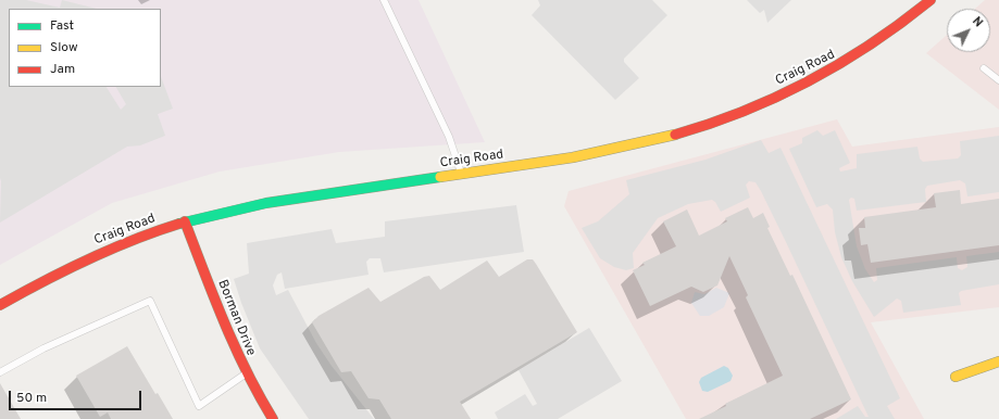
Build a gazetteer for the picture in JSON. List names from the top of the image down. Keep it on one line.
{"streets":{"main road":["Craig Road","Borman Drive"]},"crossings":[["Craig Road","Borman Drive"]],"legend":["Fast","Slow","Jam"],"scale_bar":"50 m","north":"top right"}
